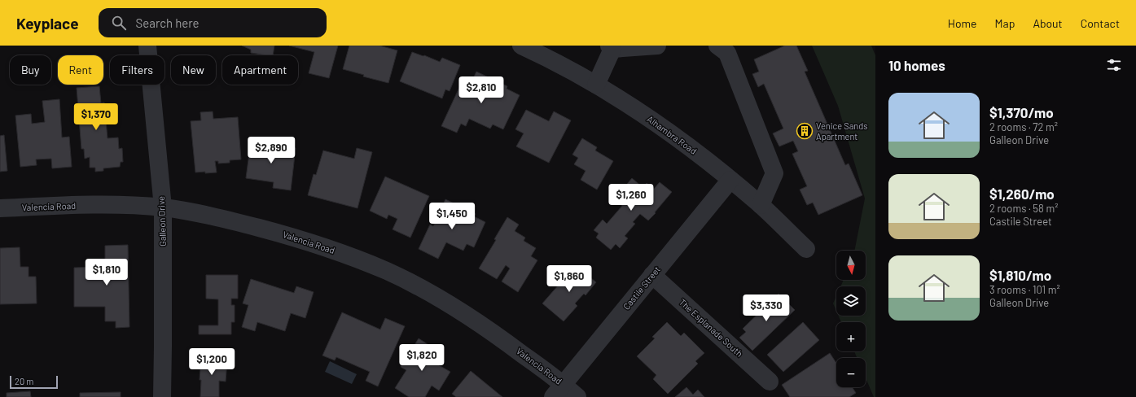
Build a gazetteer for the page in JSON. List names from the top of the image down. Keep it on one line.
{"streets":{"street":["Alhambra Road","Valencia Road","Galleon Drive","Castile Street","The Esplanade South"]},"crossings":[["Alhambra Road","Castile Street"],["Valencia Road","Galleon Drive"],["Valencia Road","Castile Street"],["Castile Street","The Esplanade South"]],"places":{"building":["Venice Sands Apartment"]},"scale_bar":"20 m","north":"bottom","page":{"header":"Keyplace","search":"Search here","nav":["Home","Map","About","Contact"],"heading":"10 homes","chip":["Buy","Rent","Filters","New","Apartment"],"price":["$2,810","$1,370","$2,890","$1,260","$1,450","$1,810","$1,860","$3,330","$1,820","$1,200"],"list":[{"name":"$1,370/mo","note":"2 rooms · 72 m² · Galleon Drive"},{"name":"$1,260/mo","note":"2 rooms · 58 m² · Castile Street"},{"name":"$1,810/mo","note":"3 rooms · 101 m² · Galleon Drive"}],"map_buttons":["+","−"],"scale":"20 m"}}
